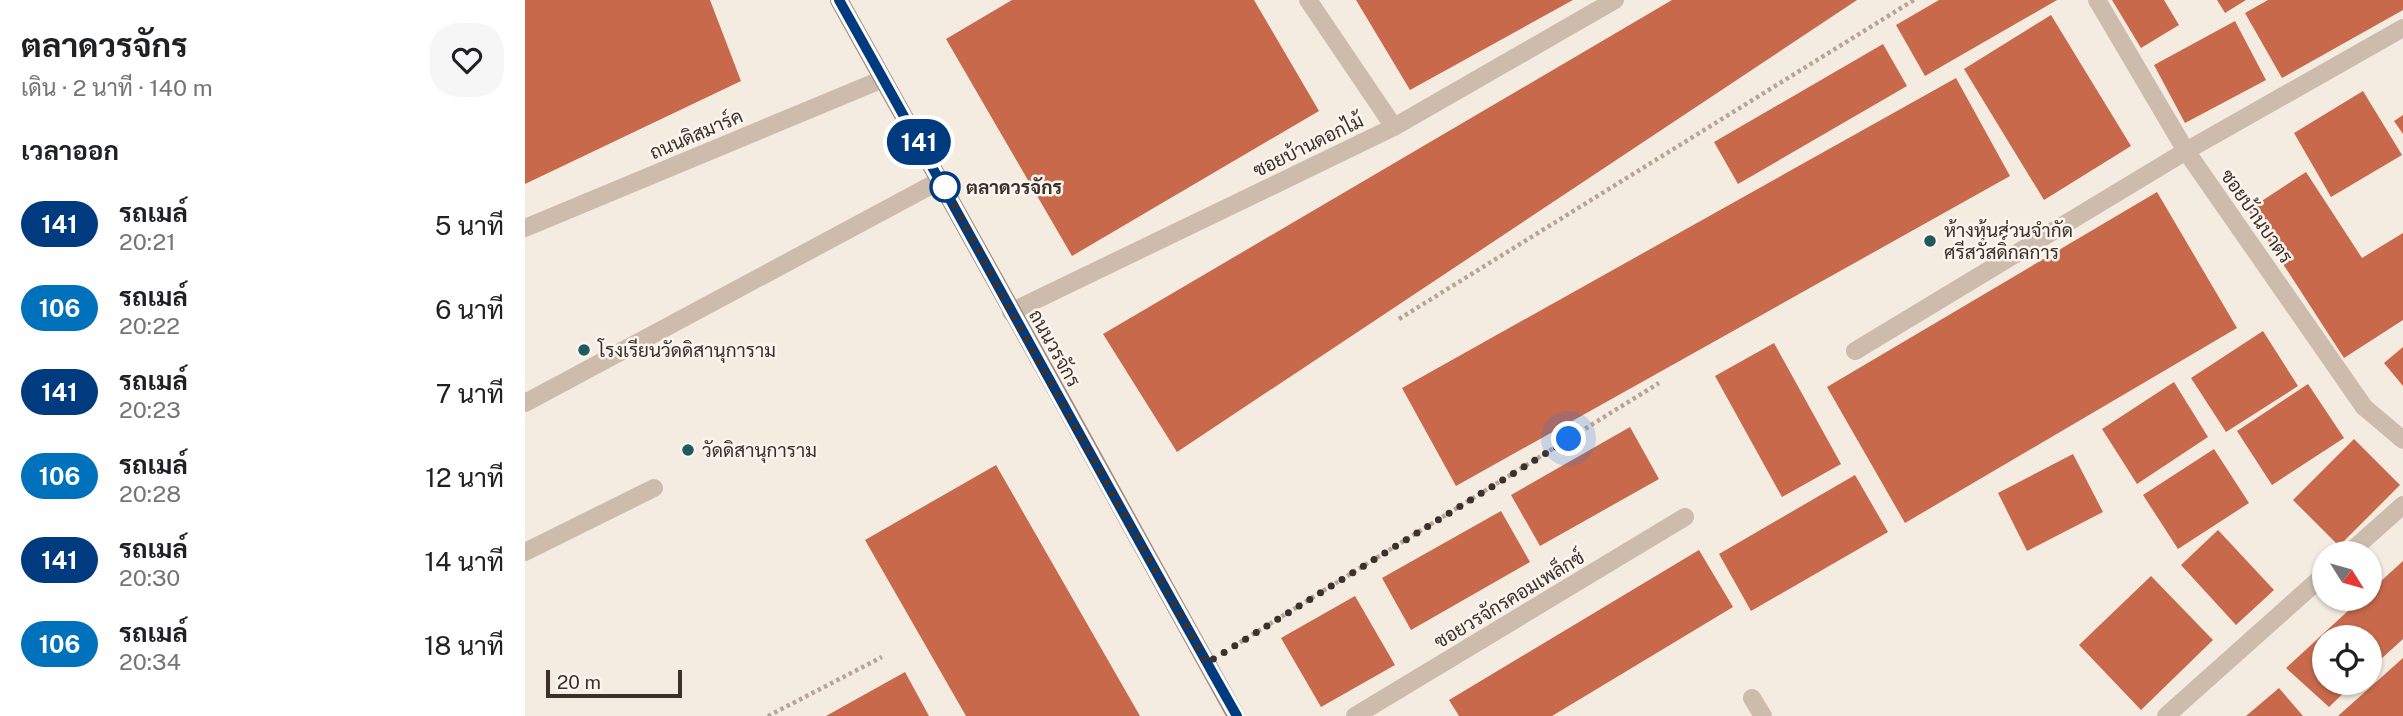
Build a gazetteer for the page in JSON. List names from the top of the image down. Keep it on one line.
{"streets":{"main road":["ถนนวรจักร"],"street":["ถนนดิสมาร์ค","ซอยบ้านดอกไม้","ซอยบ้านบาตร","ซอยวรจักรคอมเพล็กซ์"]},"crossings":[["ถนนดิสมาร์ค","ถนนวรจักร"],["ซอยบ้านดอกไม้","ถนนวรจักร"]],"places":["ตลาดวรจักร","ห้างหุ้นส่วนจำกัด ศรีสวัสดิ์กลการ","โรงเรียนวัดดิสานุการาม","วัดดิสานุการาม"],"lines":["bus line 141"],"scale_bar":"20 m","north":"bottom right","page":{"heading":[["ตลาดวรจักร","เดิน · 2 นาที · 140 m"],"เวลาออก"],"on_map":"141","list":[{"mark":"141","name":"รถเมล์","note":"20:21","value":"5 นาที"},{"mark":"106","name":"รถเมล์","note":"20:22","value":"6 นาที"},{"mark":"141","name":"รถเมล์","note":"20:23","value":"7 นาที"},{"mark":"106","name":"รถเมล์","note":"20:28","value":"12 นาที"},{"mark":"141","name":"รถเมล์","note":"20:30","value":"14 นาที"},{"mark":"106","name":"รถเมล์","note":"20:34","value":"18 นาที"}],"scale":"20 m"}}
